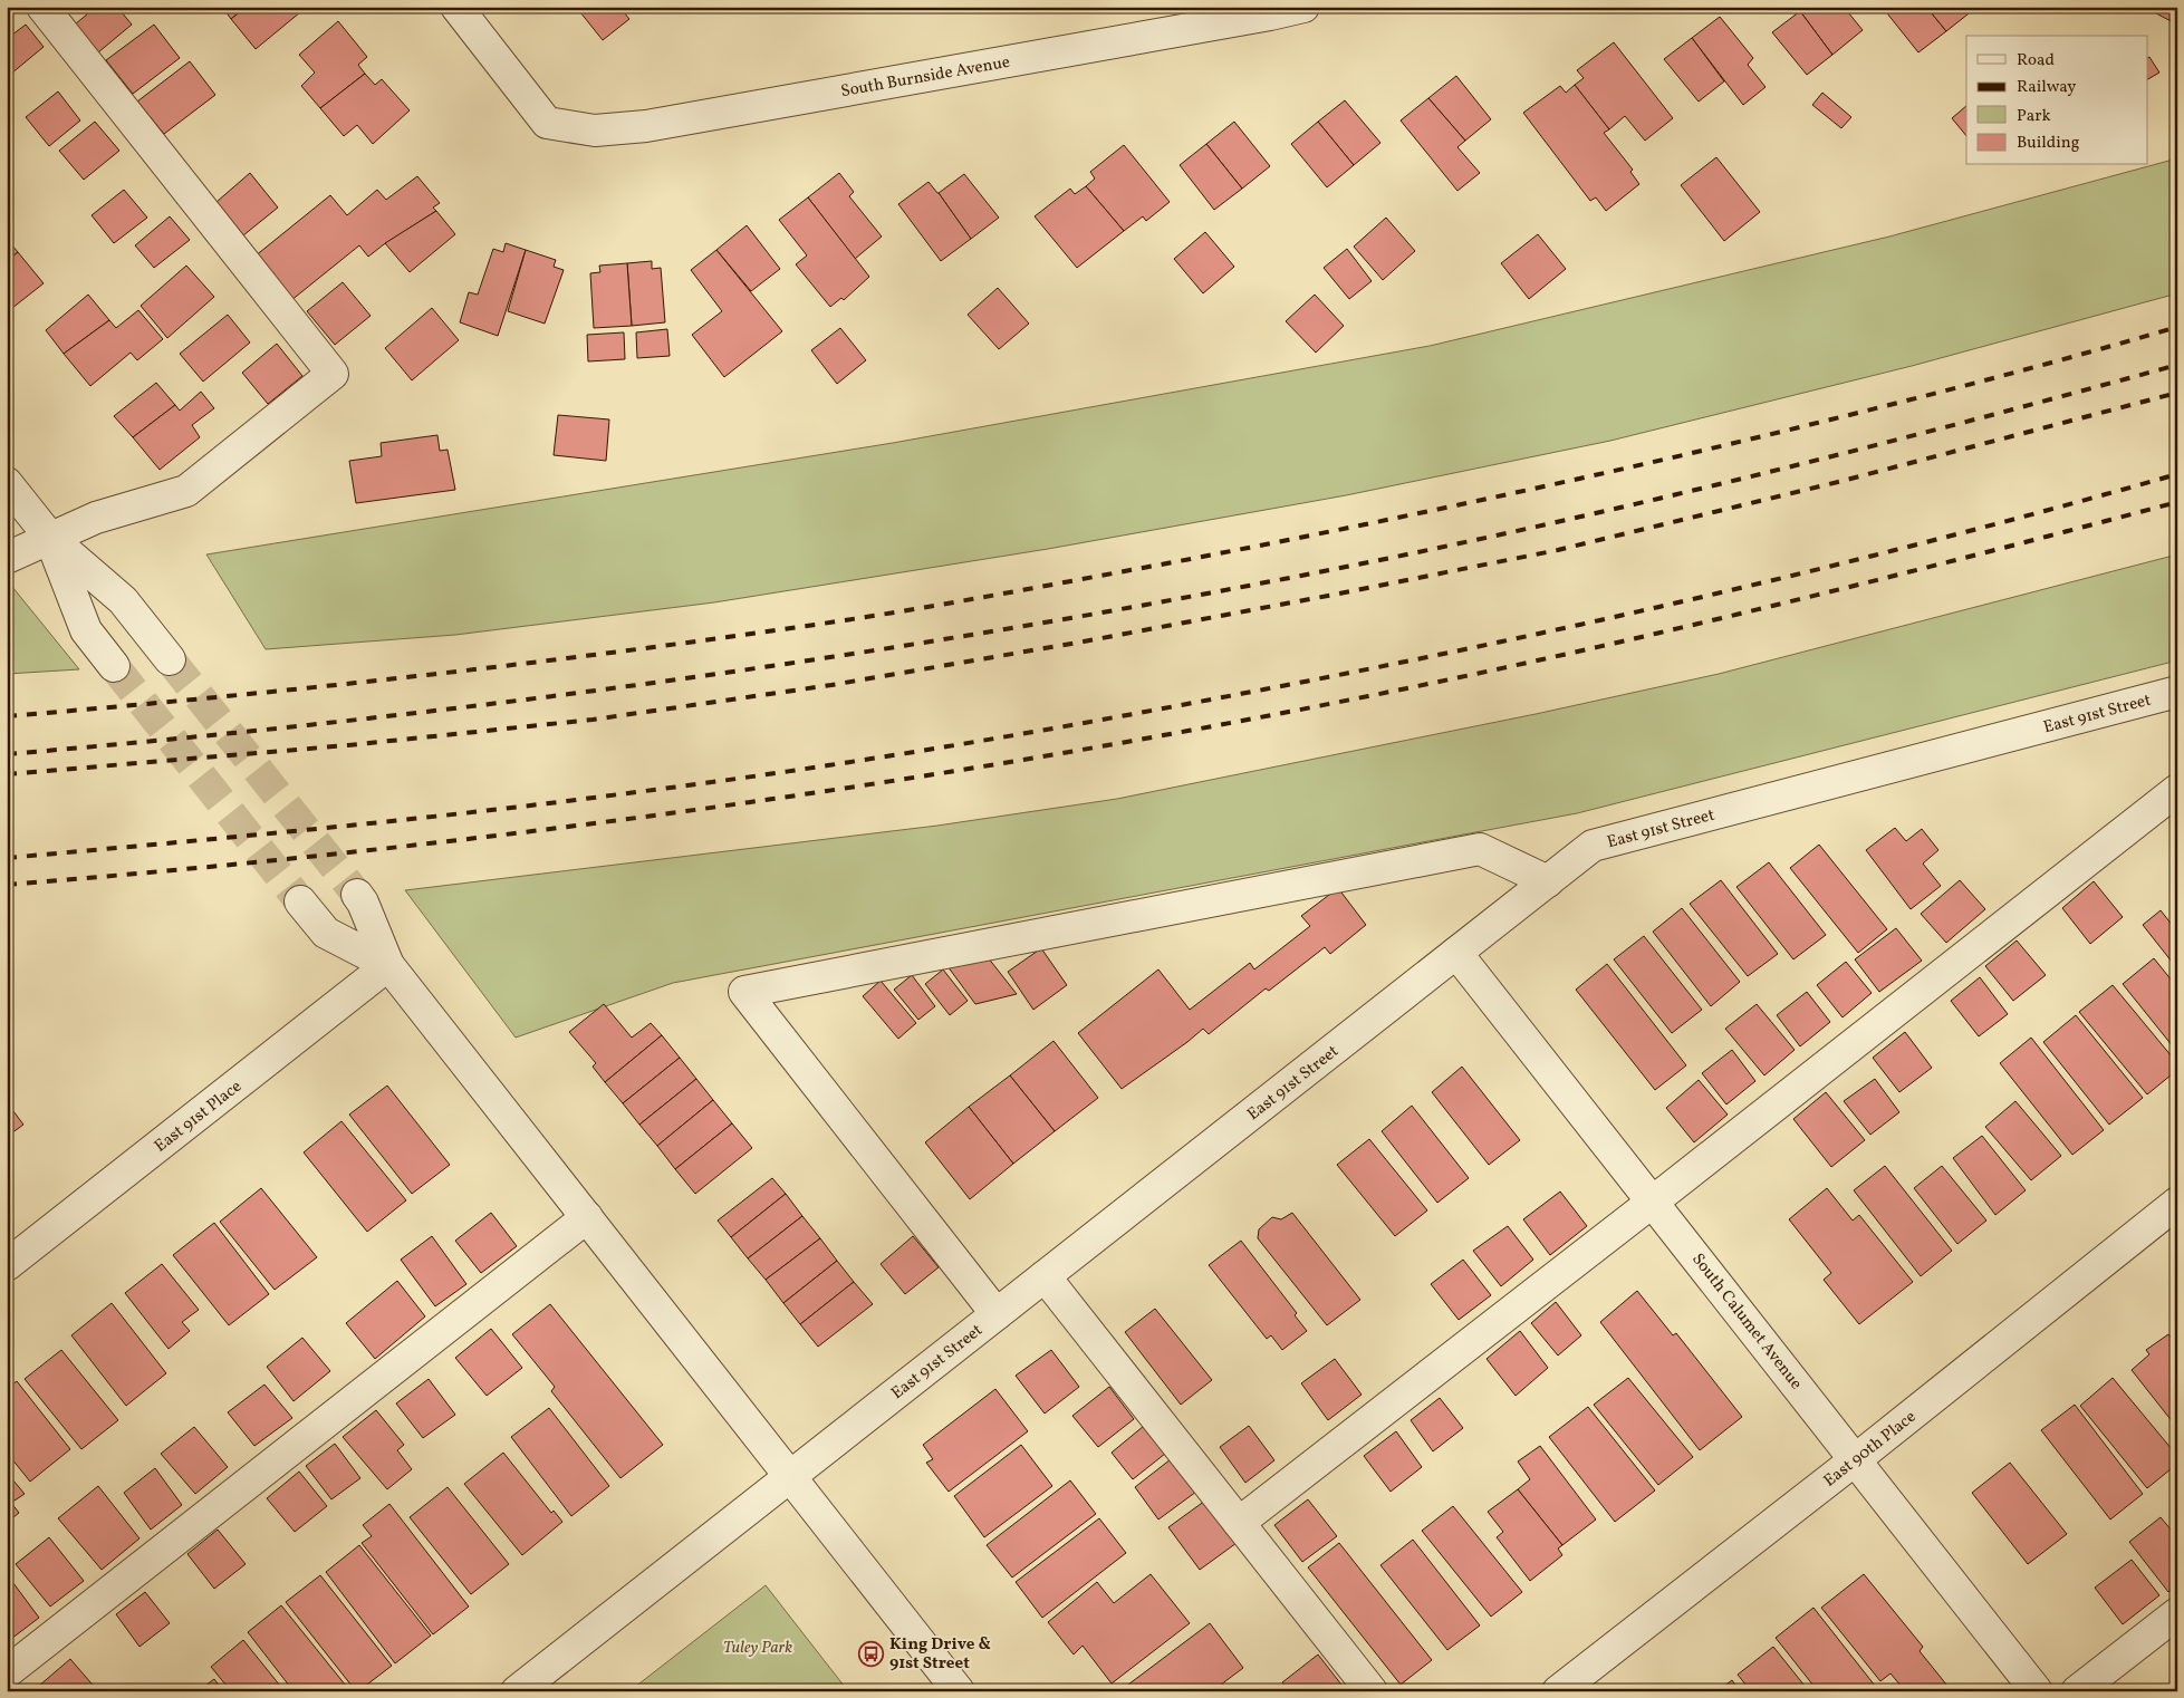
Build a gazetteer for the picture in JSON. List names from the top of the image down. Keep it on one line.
{"streets":{"street":["South Burnside Avenue","East 91st Street","East 91st Place","South Calumet Avenue","East 90th Place"]},"crossings":[["East 91st Street","South Calumet Avenue"],["South Calumet Avenue","East 90th Place"]],"parks":["Tuley Park"],"places":{"bus stop":["King Drive & 91st Street"]},"legend":["Road","Railway","Park","Building"]}
